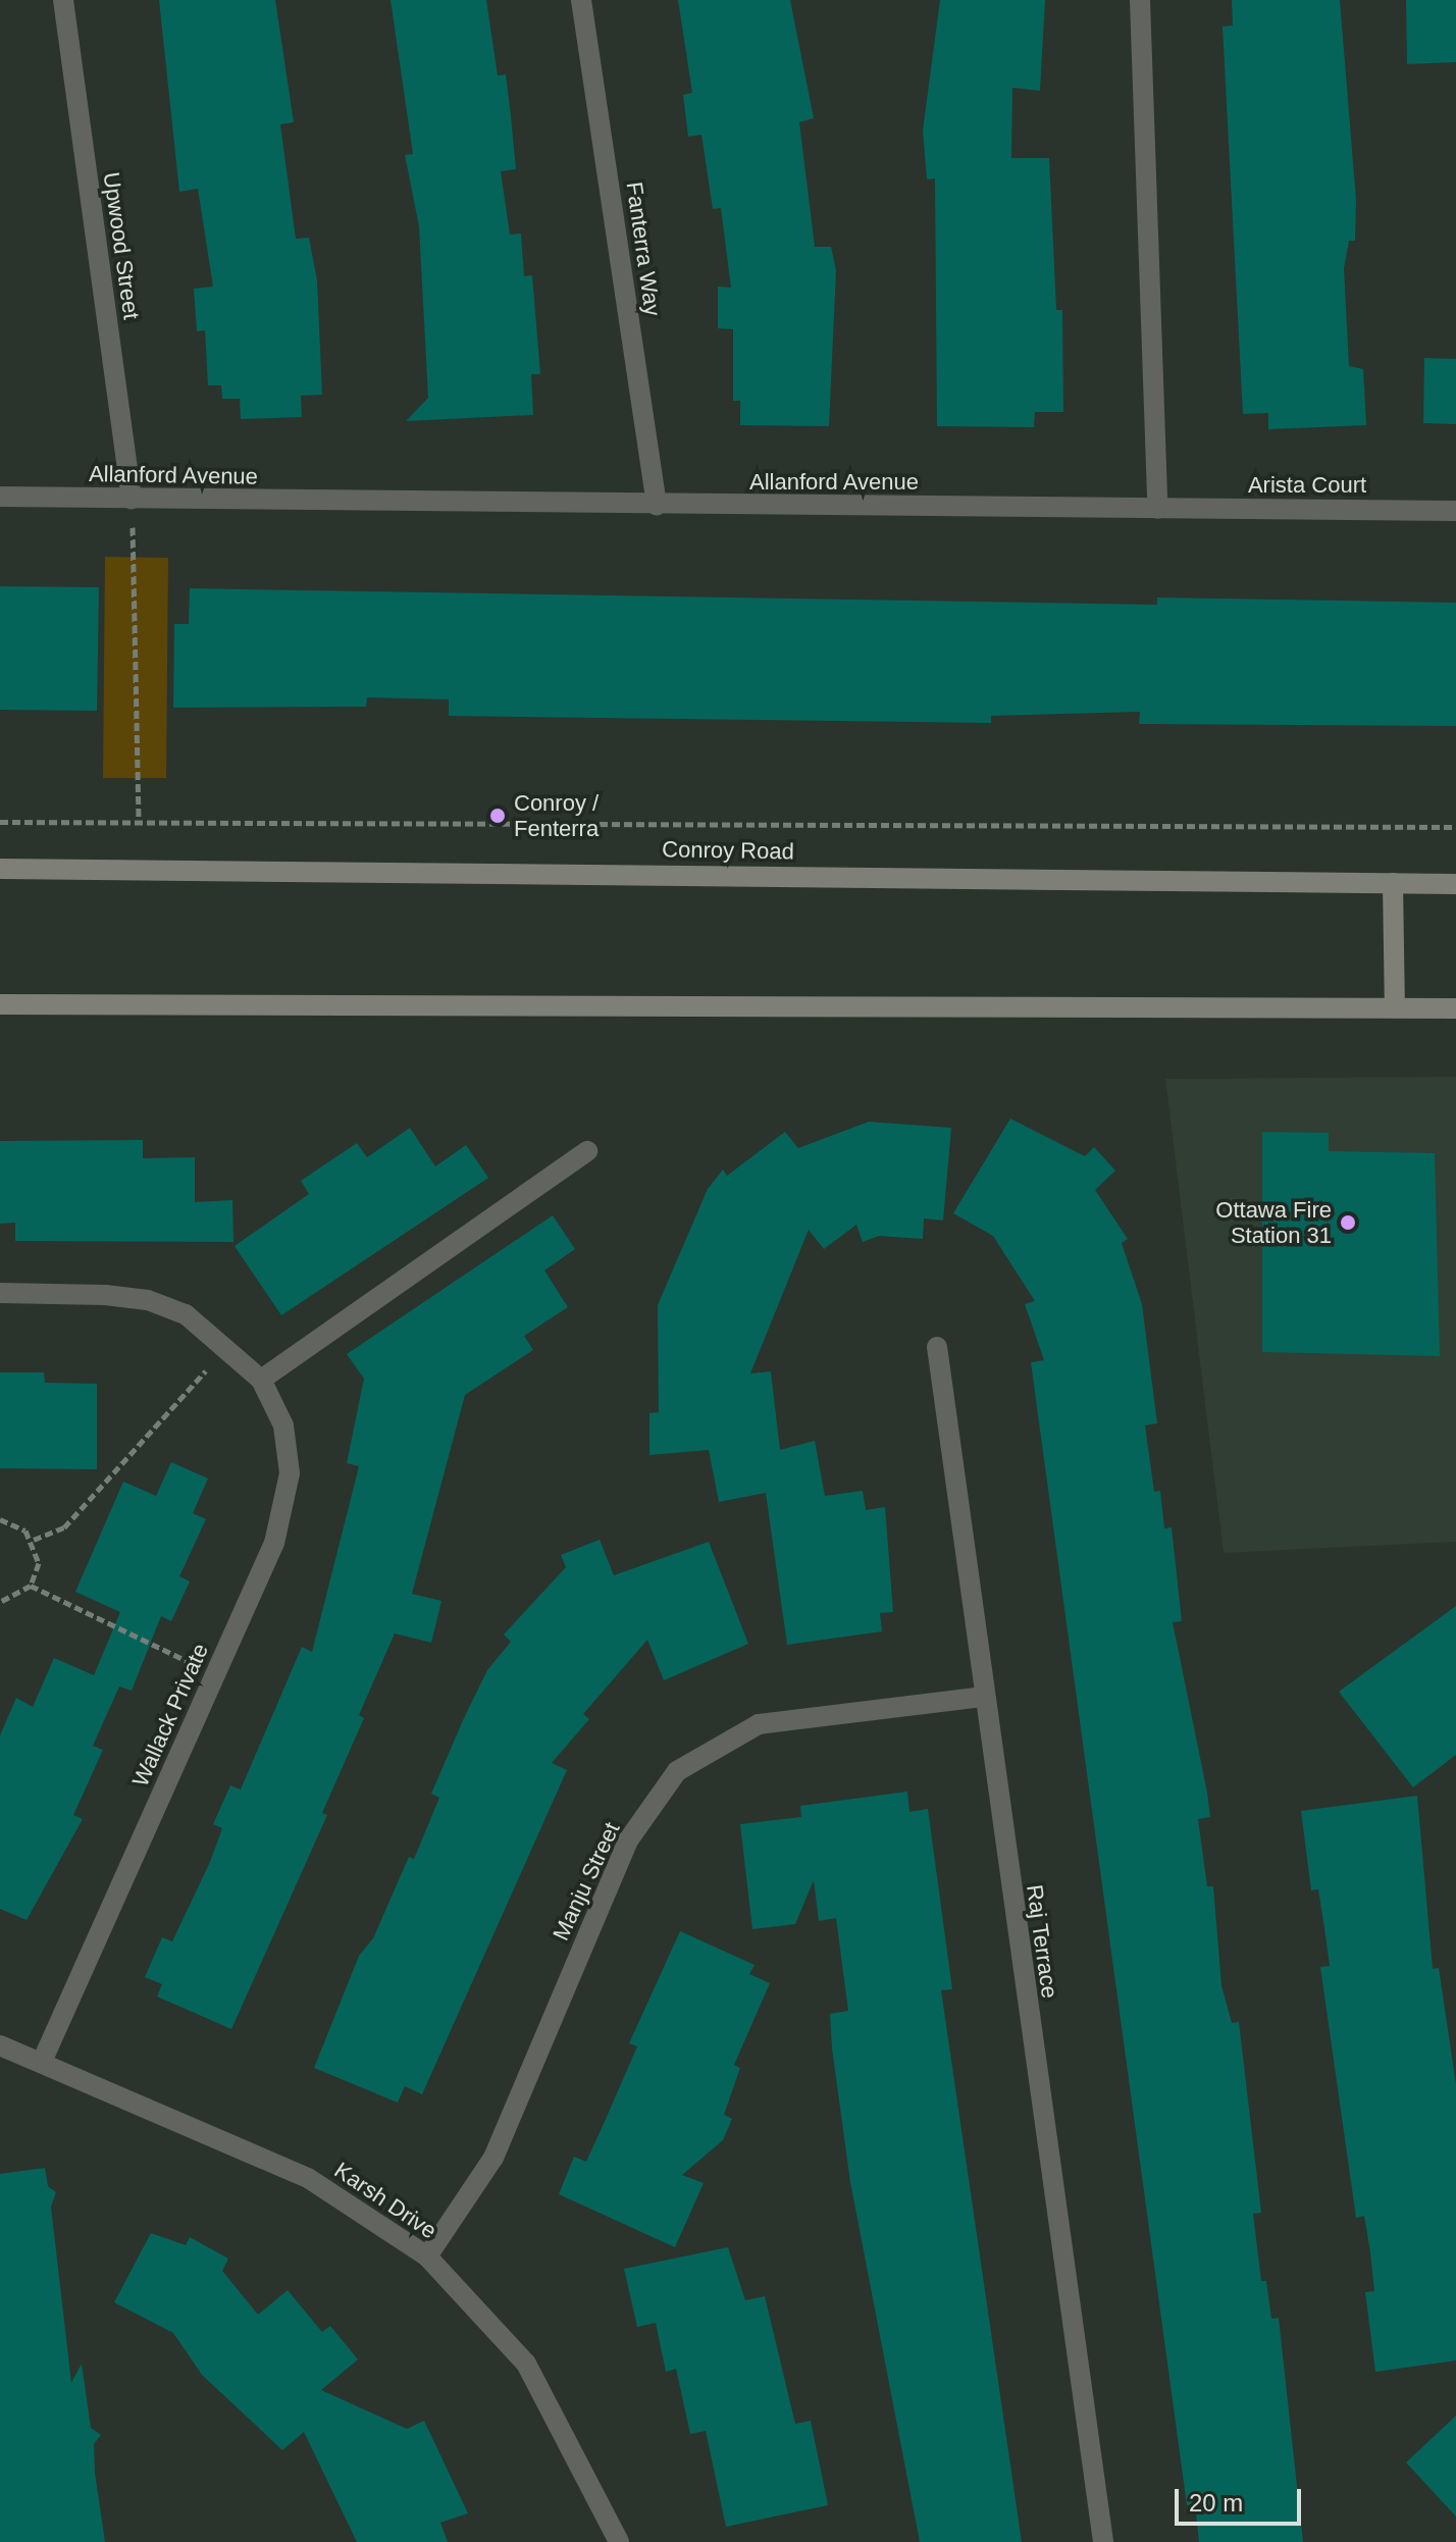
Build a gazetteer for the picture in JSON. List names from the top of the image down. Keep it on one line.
{"streets":{"main road":["Conroy Road"],"street":["Upwood Street","Fanterra Way","Allanford Avenue","Arista Court","Wallack Private","Manju Street","Raj Terrace","Karsh Drive"]},"crossings":[["Upwood Street","Allanford Avenue"],["Fanterra Way","Allanford Avenue"],["Allanford Avenue","Arista Court"],["Wallack Private","Karsh Drive"],["Manju Street","Raj Terrace"],["Manju Street","Karsh Drive"]],"places":["Conroy / Fenterra","Ottawa Fire Station 31"],"scale_bar":"20 m"}
